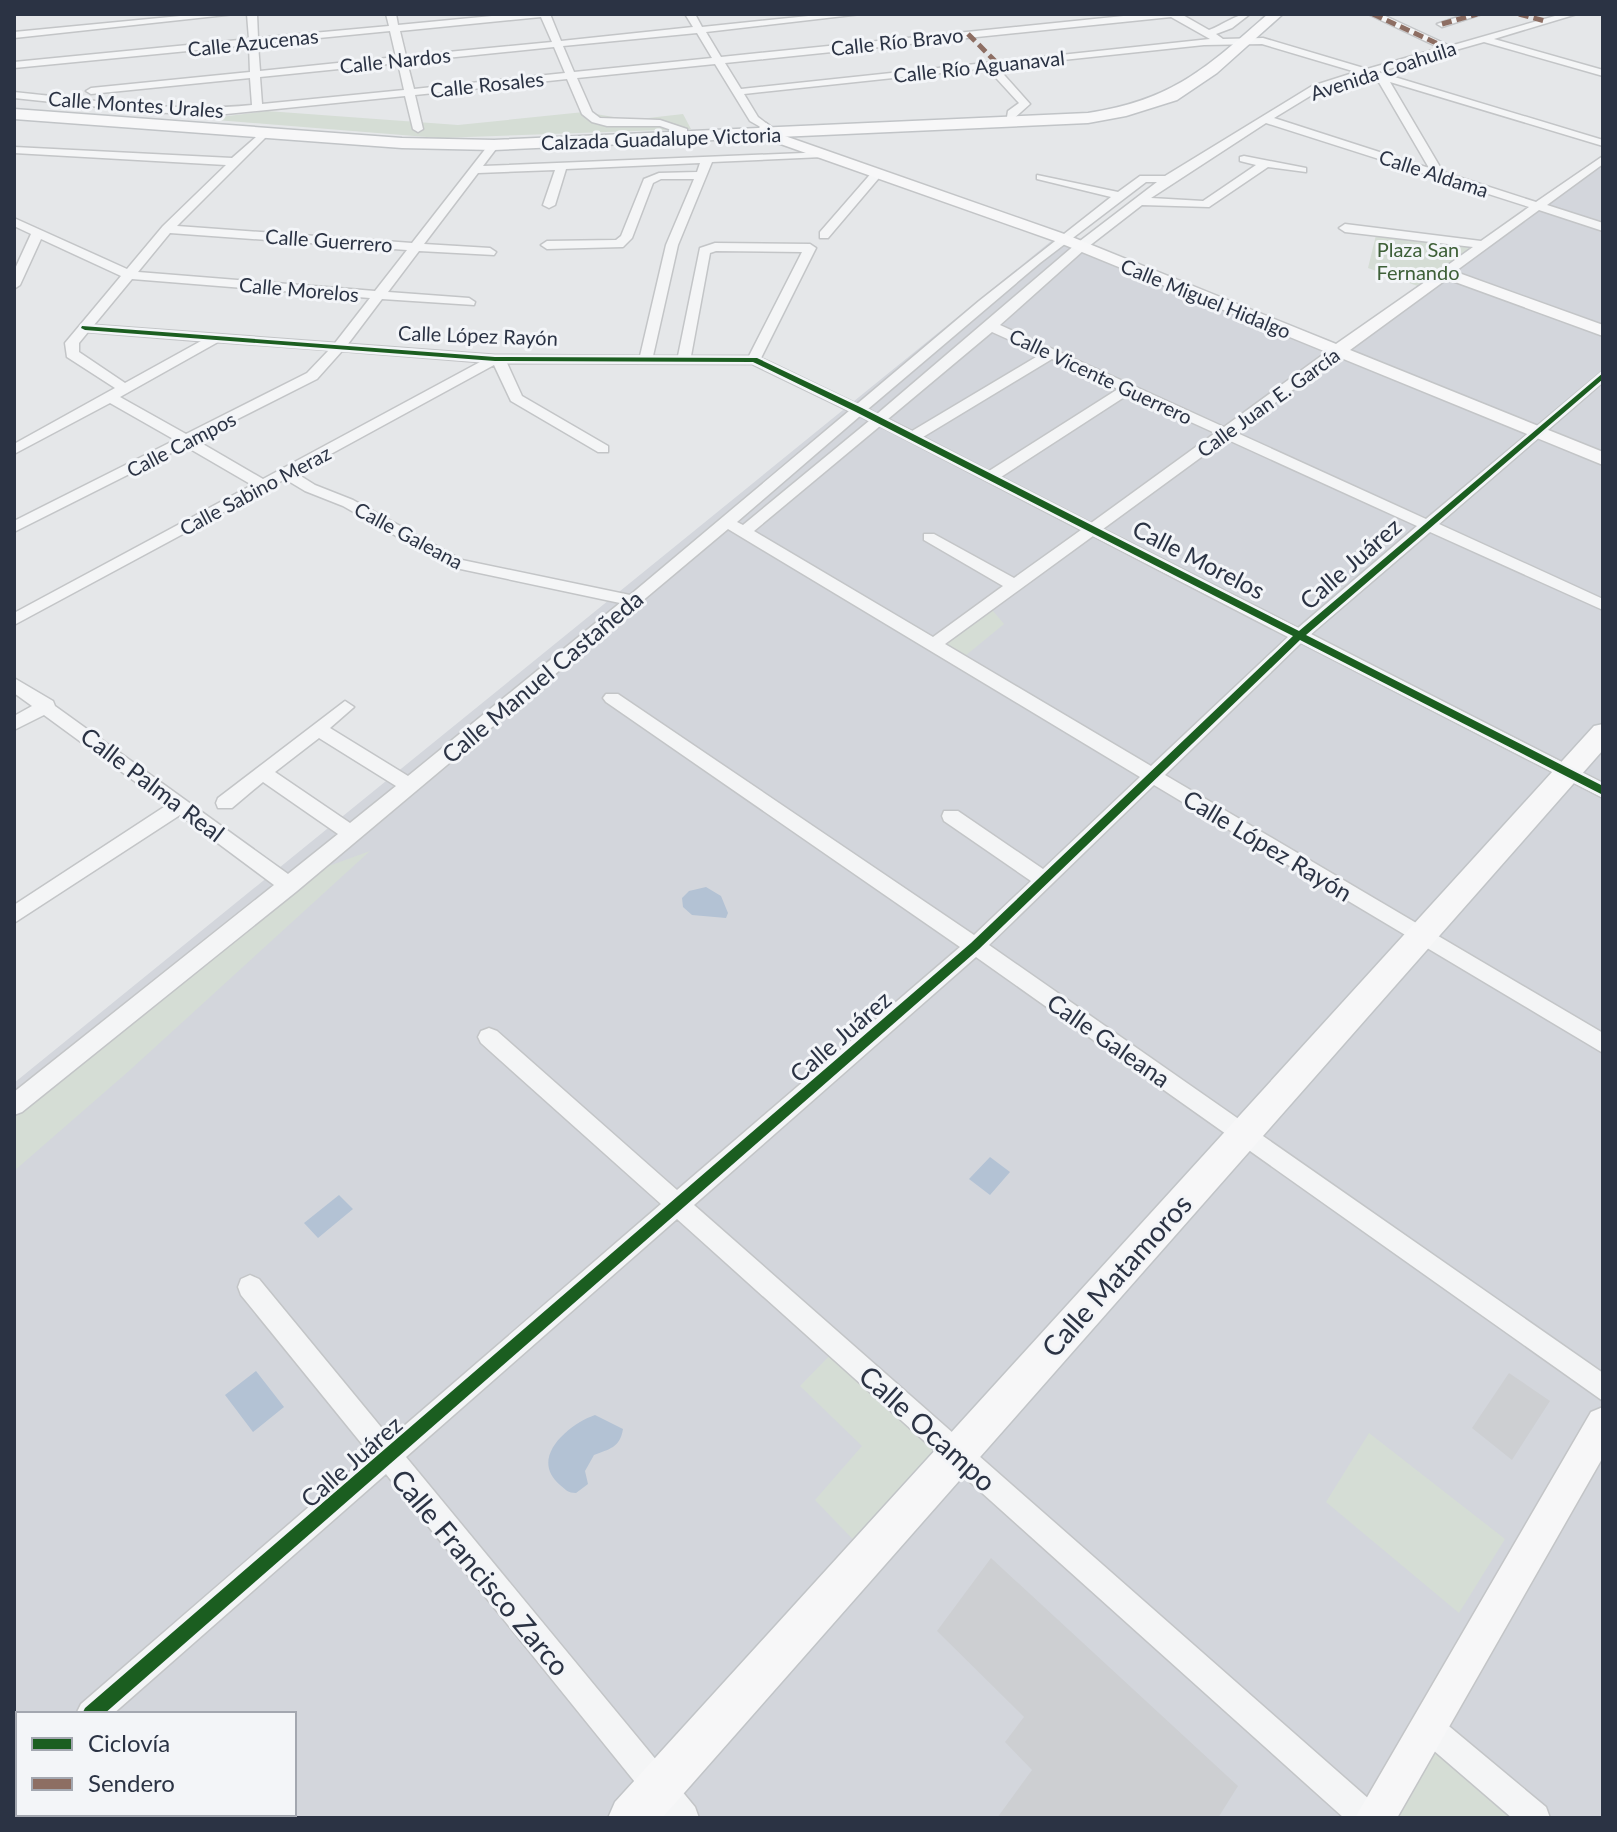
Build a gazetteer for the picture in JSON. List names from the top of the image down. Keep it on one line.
{"streets":{"main road":["Calzada Guadalupe Victoria","Calle Miguel Hidalgo","Calle Juan E. García","Calle Matamoros"],"street":["Calle Río Bravo","Calle Azucenas","Calle Nardos","Calle Río Aguanaval","Avenida Coahuila","Calle Rosales","Calle Montes Urales","Calle Aldama","Calle Guerrero","Calle Morelos","Calle López Rayón","Calle Vicente Guerrero","Calle Campos","Calle Sabino Meraz","Calle Galeana","Calle Juárez","Calle Manuel Castañeda","Calle Palma Real","Calle Ocampo","Calle Francisco Zarco"]},"crossings":[["Calle Río Bravo","Calle Rosales"],["Calle Azucenas","Calle Nardos"],["Calle Río Aguanaval","Calzada Guadalupe Victoria"],["Avenida Coahuila","Calle Aldama"],["Avenida Coahuila","Calle Miguel Hidalgo"],["Avenida Coahuila","Calle Manuel Castañeda"],["Calle Rosales","Calle Montes Urales"],["Calzada Guadalupe Victoria","Calle Miguel Hidalgo"],["Calzada Guadalupe Victoria","Calle Campos"],["Calle Aldama","Calle Juan E. García"],["Calle Guerrero","Calle Campos"],["Calle Morelos","Calle López Rayón"],["Calle Morelos","Calle Juan E. García"],["Calle Morelos","Calle Campos"],["Calle Morelos","Calle Juárez"],["Calle Morelos","Calle Manuel Castañeda"],["Calle Morelos","Calle Matamoros"],["Calle Miguel Hidalgo","Calle Juan E. García"],["Calle Miguel Hidalgo","Calle Juárez"],["Calle Miguel Hidalgo","Calle Manuel Castañeda"],["Calle López Rayón","Calle Juan E. García"],["Calle López Rayón","Calle Campos"],["Calle López Rayón","Calle Sabino Meraz"],["Calle López Rayón","Calle Juárez"],["Calle López Rayón","Calle Manuel Castañeda"],["Calle López Rayón","Calle Matamoros"],["Calle Vicente Guerrero","Calle Juan E. García"],["Calle Vicente Guerrero","Calle Juárez"],["Calle Vicente Guerrero","Calle Manuel Castañeda"],["Calle Sabino Meraz","Calle Galeana"],["Calle Galeana","Calle Juárez"],["Calle Galeana","Calle Manuel Castañeda"],["Calle Galeana","Calle Matamoros"],["Calle Juárez","Calle Ocampo"],["Calle Juárez","Calle Francisco Zarco"],["Calle Manuel Castañeda","Calle Palma Real"],["Calle Matamoros","Calle Ocampo"],["Calle Matamoros","Calle Francisco Zarco"]],"parks":["Plaza San Fernando"],"legend":["Ciclovía","Sendero"]}
